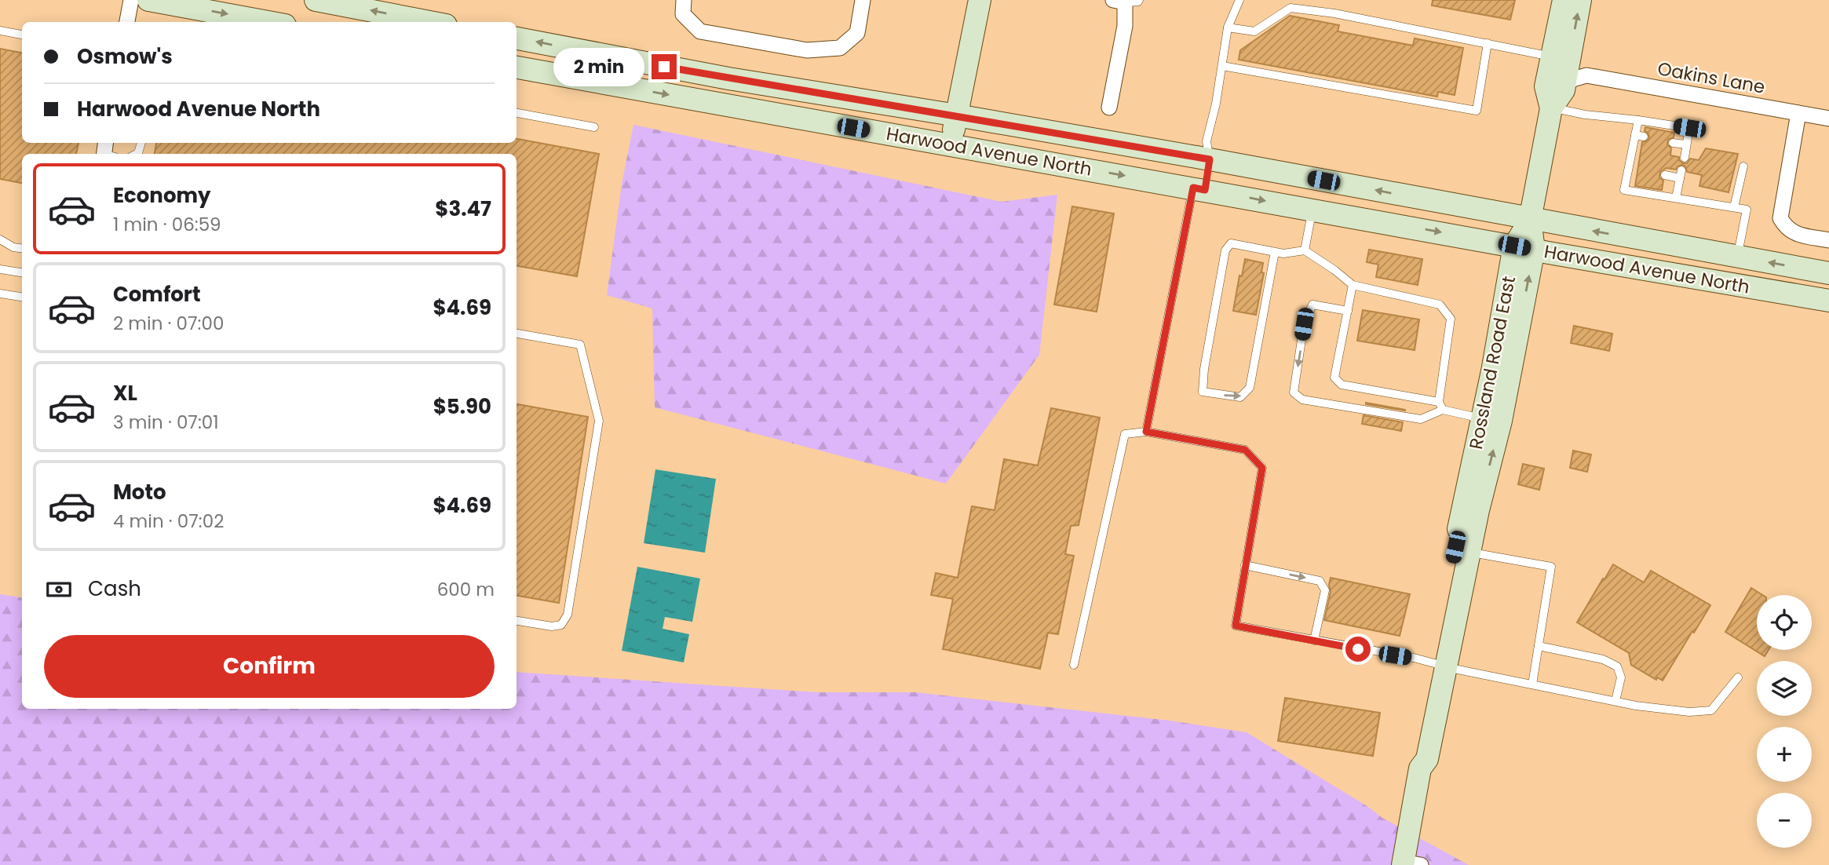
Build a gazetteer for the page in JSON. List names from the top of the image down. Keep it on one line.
{"streets":{"main road":["Harwood Avenue North","Rossland Road East"],"street":["Oakins Lane"]},"crossings":[["Harwood Avenue North","Rossland Road East"]],"page":{"banner":["Osmow's","Harwood Avenue North"],"bubble":"2 min","list":[{"name":"Economy","note":"1 min · 06:59","value":"$3.47"},{"name":"Comfort","note":"2 min · 07:00","value":"$4.69"},{"name":"XL","note":"3 min · 07:01","value":"$5.90"},{"name":"Moto","note":"4 min · 07:02","value":"$4.69"}],"pay":["Cash","600 m"],"map_buttons":["+","−"],"buttons":"Confirm"}}
